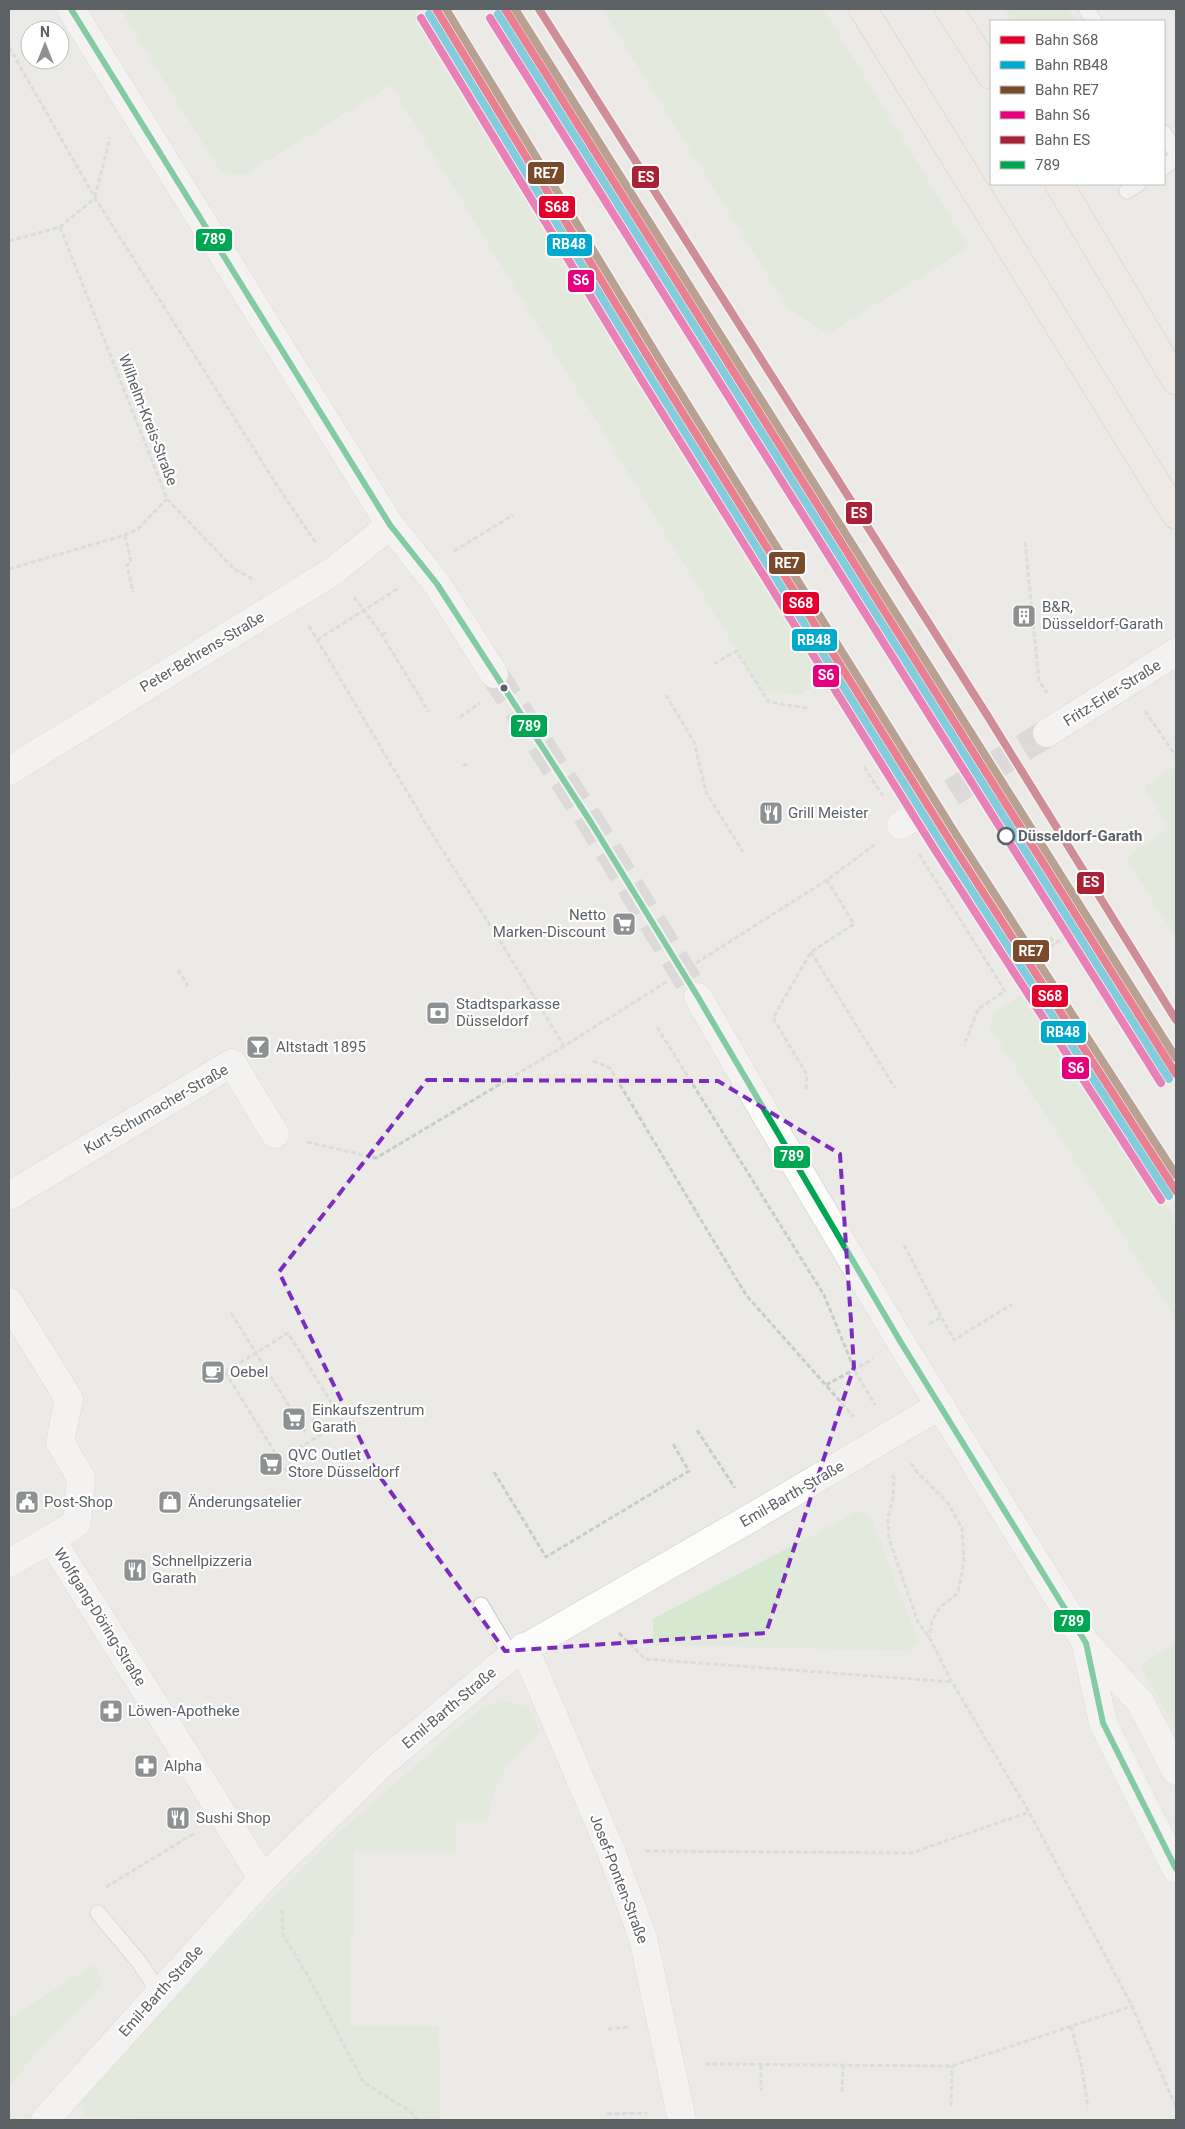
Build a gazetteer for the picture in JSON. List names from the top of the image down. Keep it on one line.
{"streets":{"street":["Peter-Behrens-Straße","Fritz-Erler-Straße","Kurt-Schumacher-Straße","Emil-Barth-Straße","Wolfgang-Döring-Straße","Josef-Ponten-Straße"],"path":["Wilhelm-Kreis-Straße"]},"crossings":[["Wilhelm-Kreis-Straße","Peter-Behrens-Straße"],["Emil-Barth-Straße","Wolfgang-Döring-Straße"],["Emil-Barth-Straße","Josef-Ponten-Straße"]],"places":{"building":["B&R, Düsseldorf-Garath"],"restaurant":["Grill Meister","Schnellpizzeria Garath","Sushi Shop"],"other":["Düsseldorf-Garath"],"supermarket":["Netto Marken-Discount","Einkaufszentrum Garath","QVC Outlet Store Düsseldorf"],"bank":["Stadtsparkasse Düsseldorf"],"bar":["Altstadt 1895"],"cafe":["Oebel"],"public building":["Post-Shop"],"shop":["Änderungsatelier"],"pharmacy":["Löwen-Apotheke","Alpha"]},"lines":["rail line S68","rail line RE7","rail line ES","transit line 789","rail line RB48","rail line S6"],"legend":["Bahn S68","Bahn RB48","Bahn RE7","Bahn S6","Bahn ES","789"],"north":"top"}
